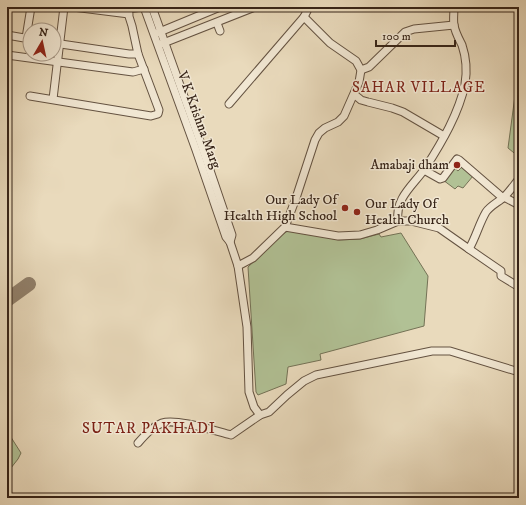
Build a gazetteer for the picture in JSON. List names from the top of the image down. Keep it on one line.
{"streets":{"street":["V K Krishna Marg"]},"districts":["SAHAR VILLAGE","SUTAR PAKHADI"],"places":["Amabaji dham","Our Lady Of Health High School","Our Lady Of Health Church"],"scale_bar":"100 m","north":"top"}
